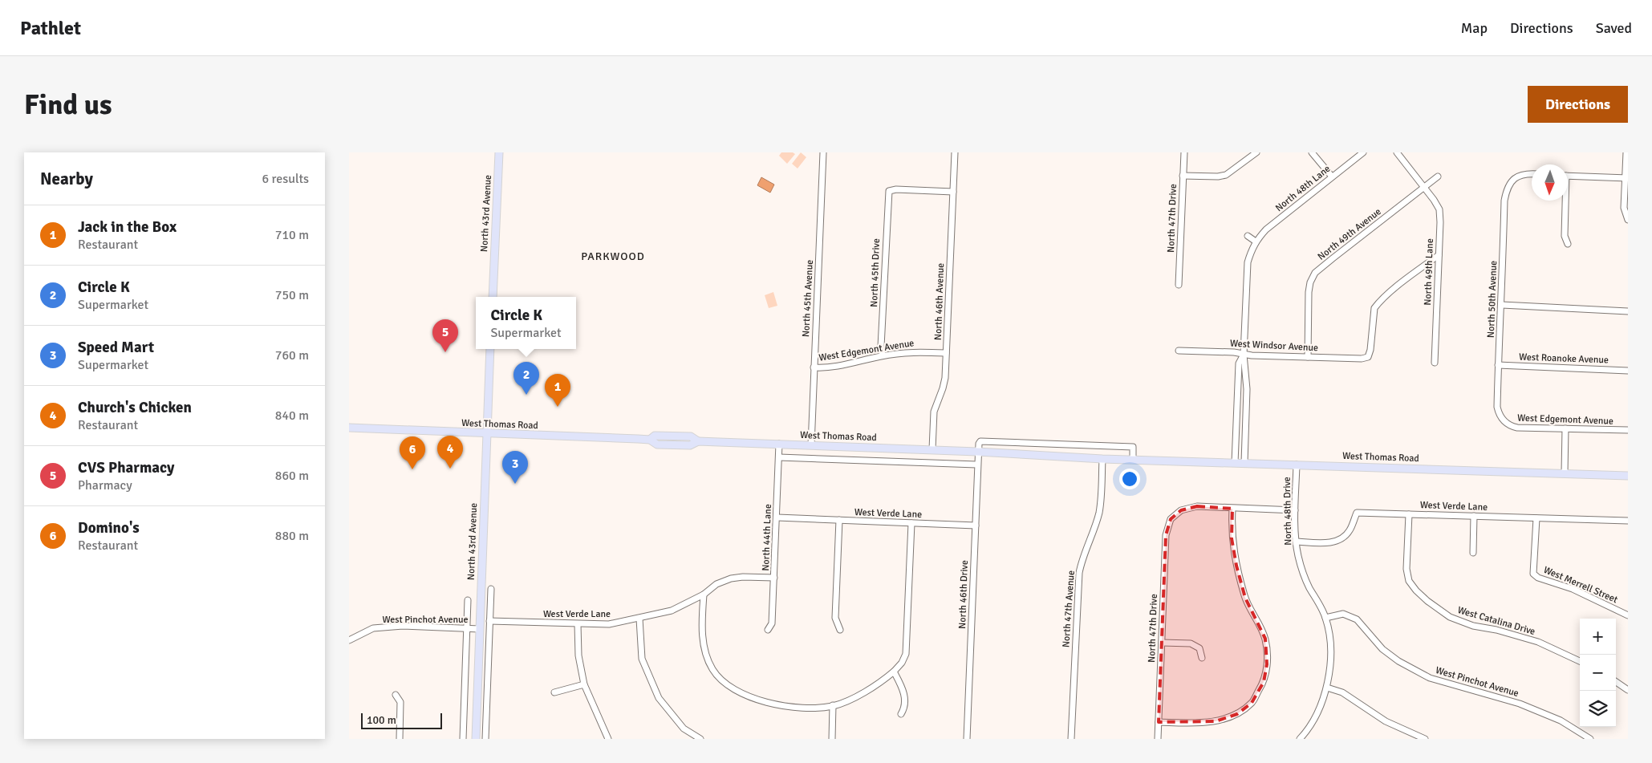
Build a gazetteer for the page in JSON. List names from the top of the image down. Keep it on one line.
{"streets":{"main road":["North 43rd Avenue","West Thomas Road"],"street":["North 48th Lane","North 47th Drive","North 49th Avenue","North 49th Lane","North 45th Drive","North 45th Avenue","North 50th Avenue","North 46th Avenue","West Windsor Avenue","West Edgemont Avenue","West Roanoke Avenue","West Verde Lane","North 48th Drive","North 44th Lane","West Merrell Street","North 46th Drive","North 47th Avenue","West Pinchot Avenue","West Catalina Drive"]},"crossings":[["North 48th Lane","West Windsor Avenue"],["North 48th Lane","West Thomas Road"],["North 43rd Avenue","West Thomas Road"],["North 43rd Avenue","West Pinchot Avenue"],["North 49th Avenue","North 49th Lane"],["North 49th Avenue","West Windsor Avenue"],["North 49th Lane","West Windsor Avenue"],["North 45th Drive","North 46th Avenue"],["North 45th Drive","West Edgemont Avenue"],["North 45th Avenue","West Edgemont Avenue"],["North 45th Avenue","West Thomas Road"],["North 50th Avenue","West Edgemont Avenue"],["North 50th Avenue","West Roanoke Avenue"],["North 46th Avenue","West Edgemont Avenue"],["North 46th Avenue","West Thomas Road"],["West Thomas Road","North 48th Drive"],["West Thomas Road","North 44th Lane"],["West Thomas Road","North 46th Drive"],["West Thomas Road","North 47th Avenue"],["West Verde Lane","North 48th Drive"],["West Verde Lane","North 44th Lane"],["West Verde Lane","West Merrell Street"],["West Verde Lane","North 46th Drive"],["West Verde Lane","West Catalina Drive"],["North 48th Drive","West Pinchot Avenue"]],"districts":["PARKWOOD"],"scale_bar":"100 m","north":"bottom","page":{"header":"Pathlet","nav":["Map","Directions","Saved"],"buttons":"Directions","title":"Find us","heading":["Nearby","6 results"],"list":[{"mark":"1","name":"Jack in the Box","note":"Restaurant","value":"710 m"},{"mark":"2","name":"Circle K","note":"Supermarket","value":"750 m"},{"mark":"3","name":"Speed Mart","note":"Supermarket","value":"760 m"},{"mark":"4","name":"Church's Chicken","note":"Restaurant","value":"840 m"},{"mark":"5","name":"CVS Pharmacy","note":"Pharmacy","value":"860 m"},{"mark":"6","name":"Domino's","note":"Restaurant","value":"880 m"}],"popup":["Circle K","Supermarket"],"pins":["5","2","1","4","6","3"],"map_buttons":["+","−"],"scale":"100 m"}}
